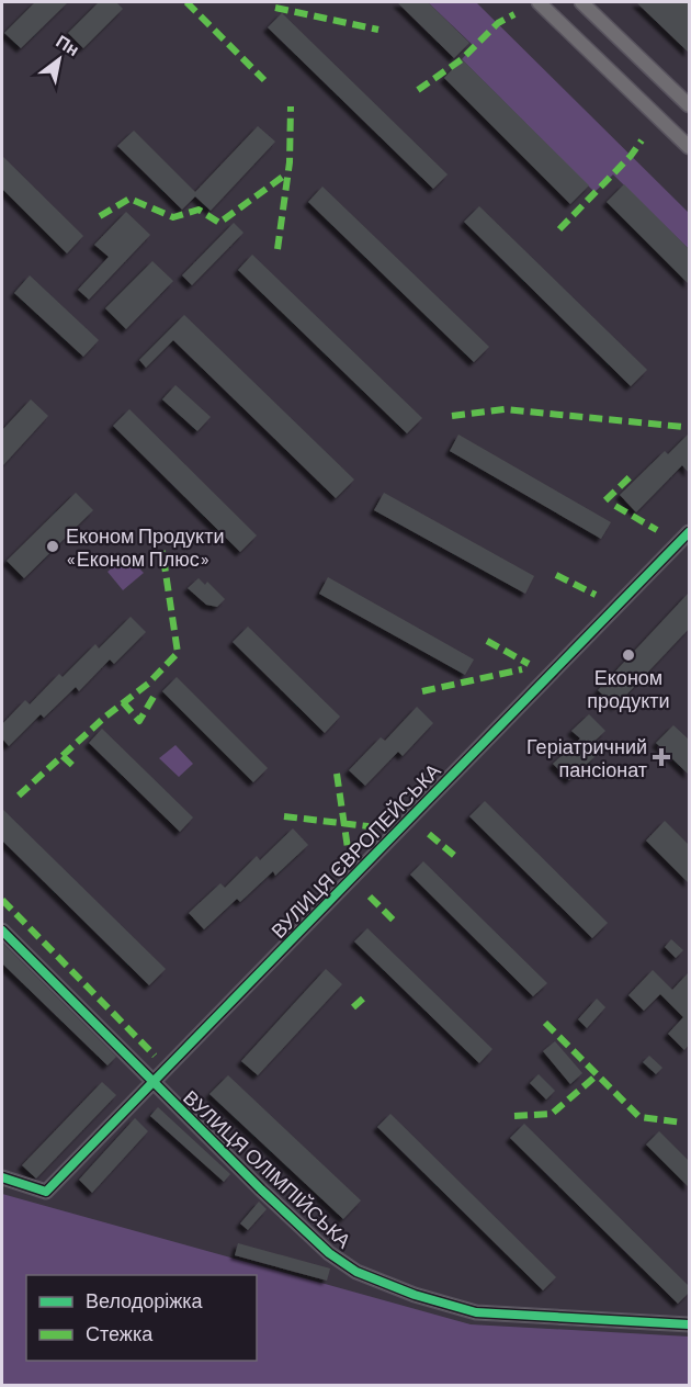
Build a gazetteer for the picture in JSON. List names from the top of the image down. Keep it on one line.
{"streets":{"street":["ВУЛИЦЯ ЄВРОПЕЙСЬКА","ВУЛИЦЯ ОЛІМПІЙСЬКА"]},"crossings":[["ВУЛИЦЯ ЄВРОПЕЙСЬКА","ВУЛИЦЯ ОЛІМПІЙСЬКА"]],"places":{"other":["Економ Продукти «Економ Плюс»","Економ продукти"],"health":["Геріатричний пансіонат"]},"legend":["Велодоріжка","Стежка"],"north":"top right"}
